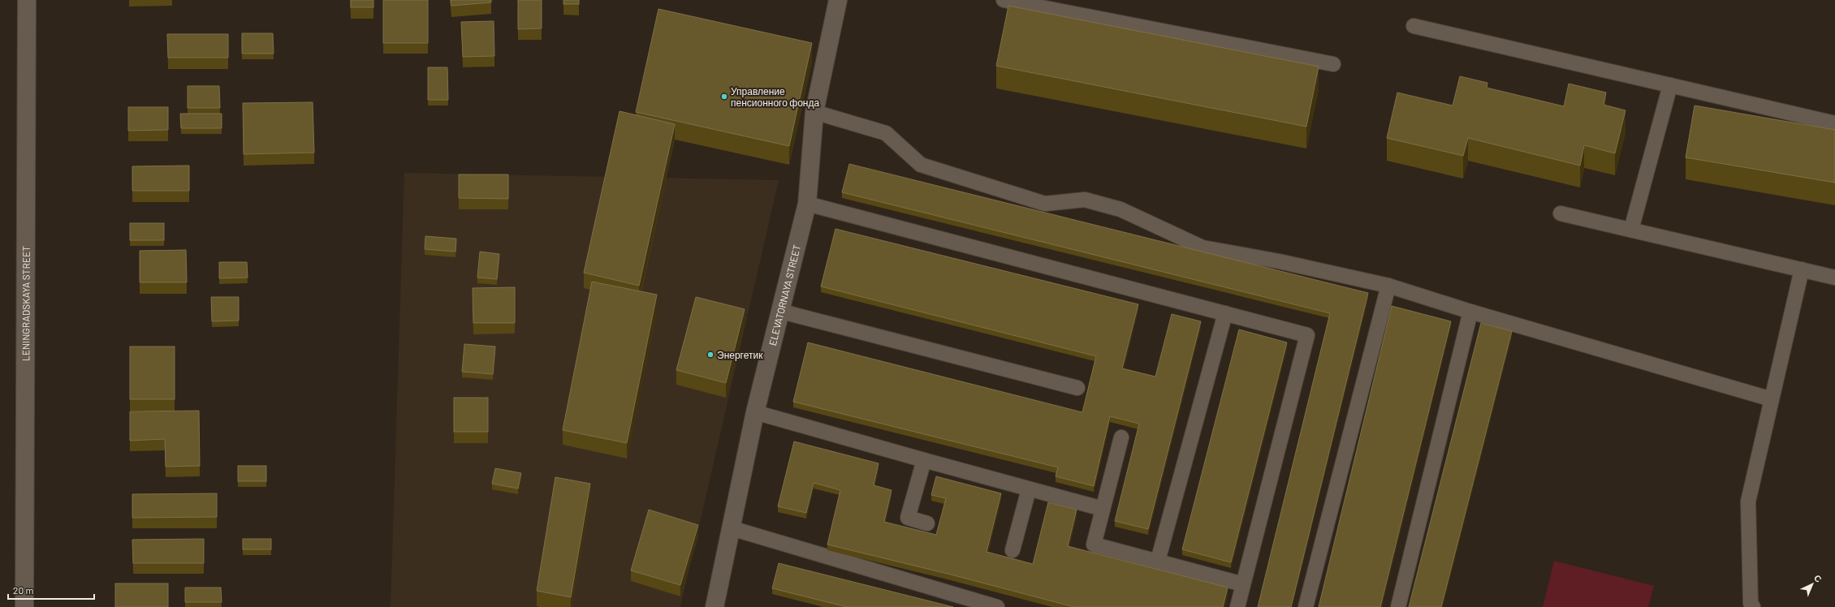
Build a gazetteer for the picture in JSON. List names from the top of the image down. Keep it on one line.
{"streets":{"street":["ELEVATORNAYA STREET","LENINGRADSKAYA STREET"]},"places":["Управление пенсионного фонда","Энергетик"],"scale_bar":"20 m","north":"top right"}
